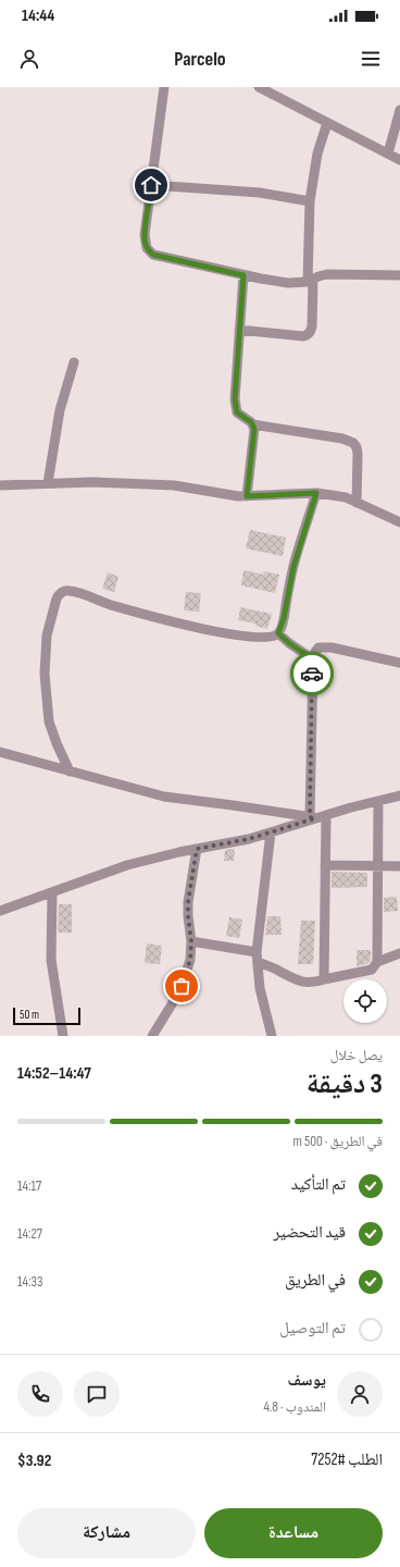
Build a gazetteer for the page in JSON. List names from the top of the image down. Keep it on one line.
{"scale_bar":"50 m","page":{"status":"14:44","header":"Parcelo","scale":"50 m","heading":["3 دقيقة","يصل خلال","14:47–14:52"],"panel":["يوسف","المندوب · 4.8","الطلب #7252","$3.92"],"bar":"في الطريق · 500 m","list":[["تم التأكيد","14:17"],["قيد التحضير","14:27"],["في الطريق","14:33"],"تم التوصيل"],"buttons":["مساعدة","مشاركة"]}}
